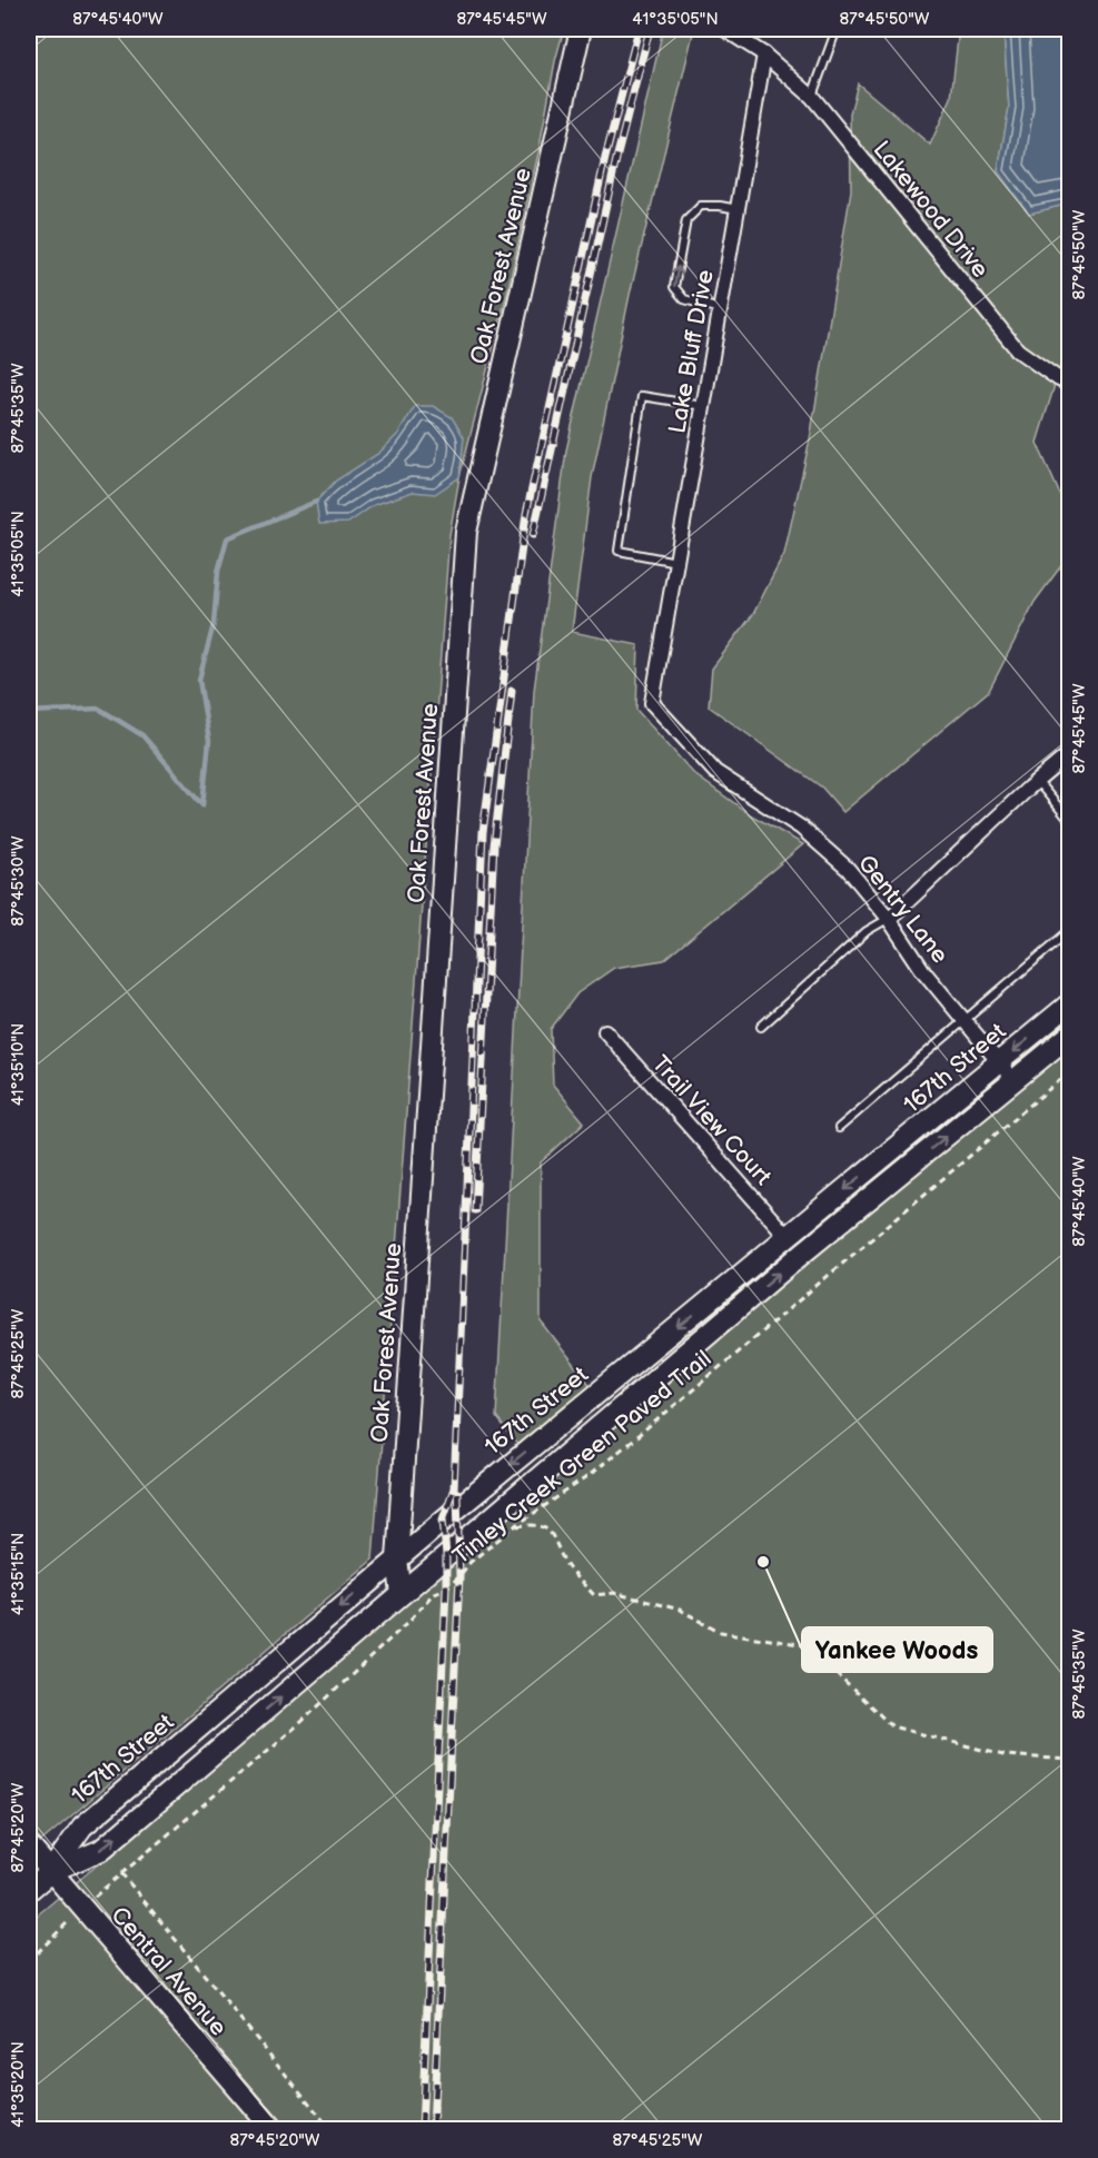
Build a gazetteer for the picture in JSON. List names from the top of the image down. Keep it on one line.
{"streets":{"main road":["Oak Forest Avenue","167th Street","Central Avenue"],"street":["Lakewood Drive","Lake Bluff Drive","Gentry Lane","Trail View Court"],"path":["Tinley Creek Green Paved Trail"]},"crossings":[["Lakewood Drive","Lake Bluff Drive"],["Oak Forest Avenue","167th Street"],["Lake Bluff Drive","Gentry Lane"],["Gentry Lane","167th Street"],["167th Street","Trail View Court"],["167th Street","Central Avenue"]],"places":["Yankee Woods"],"coordinates":["87°45'40\"W","87°45'45\"W","41°35'05\"N","87°45'50\"W","87°45'35\"W","87°45'30\"W","41°35'10\"N","87°45'25\"W","41°35'15\"N","87°45'20\"W","41°35'20\"N"]}
